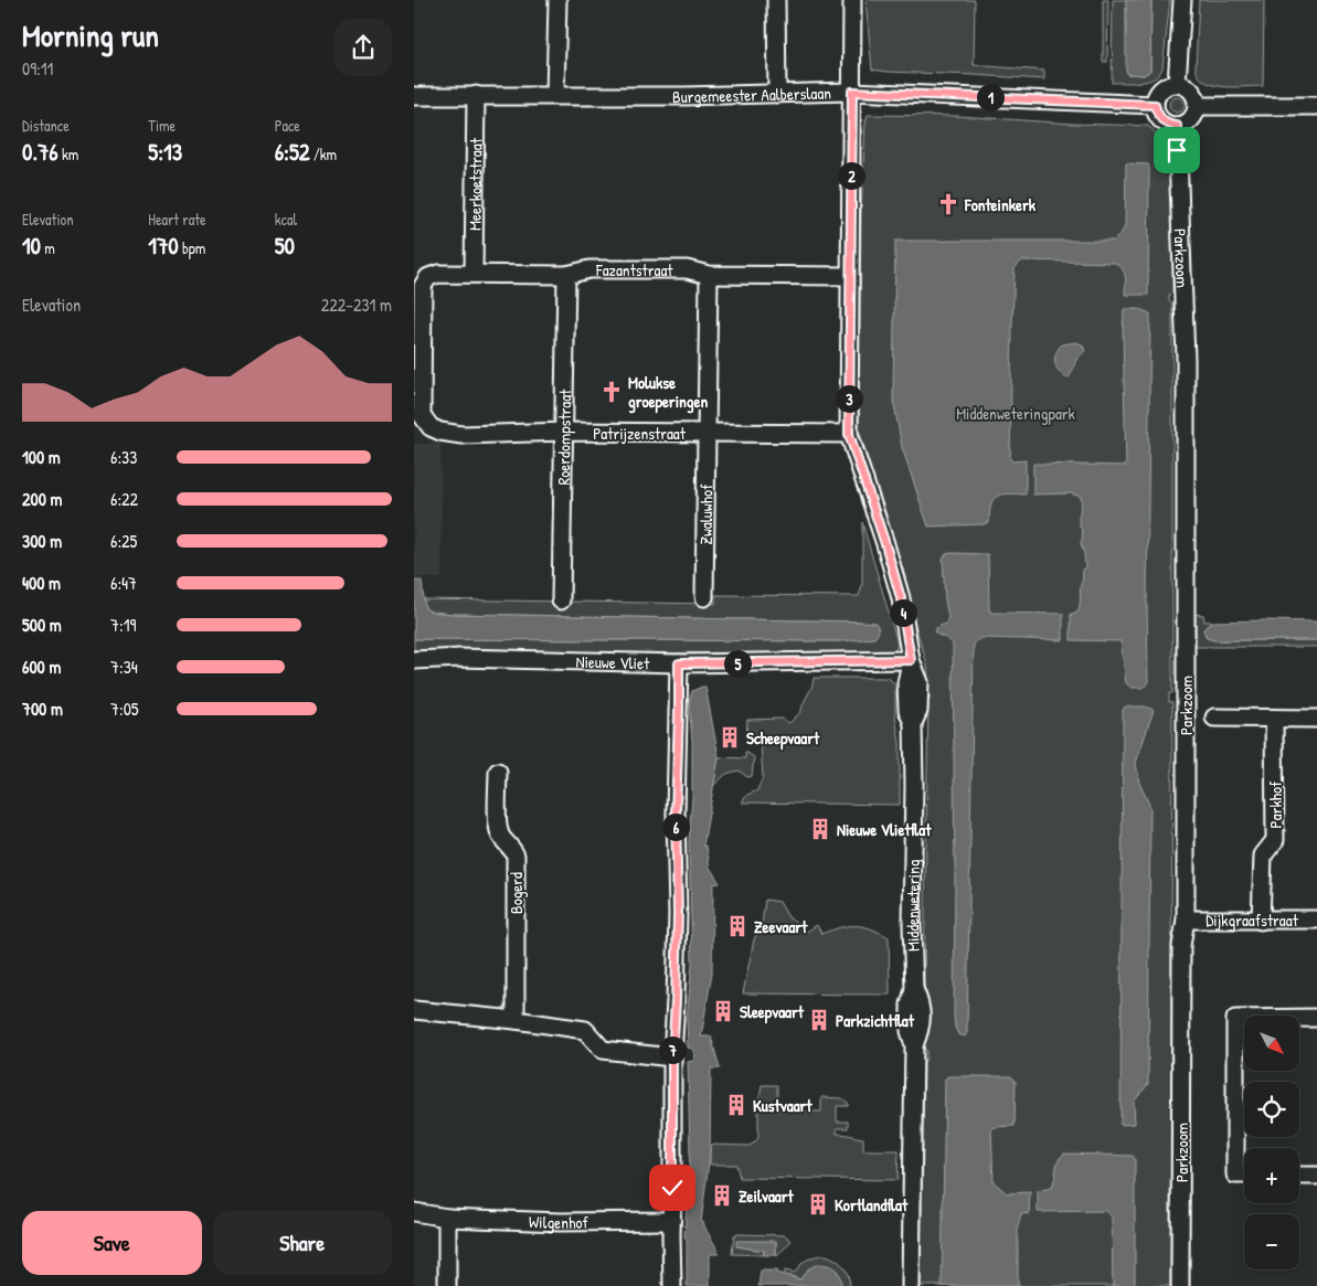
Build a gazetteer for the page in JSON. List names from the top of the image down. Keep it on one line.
{"streets":{"street":["Burgemeester Aalberslaan","Meerkoetstraat","Parkzoom","Fazantstraat","Patrijzenstraat","Roerdompstraat","Zwaluwhof","Nieuwe Vliet","Parkhof","Bogerd","Middenwetering","Dijkgraafstraat","Wilgenhof"]},"crossings":[["Burgemeester Aalberslaan","Meerkoetstraat"],["Burgemeester Aalberslaan","Parkzoom"],["Burgemeester Aalberslaan","Middenwetering"],["Meerkoetstraat","Fazantstraat"],["Parkzoom","Dijkgraafstraat"],["Fazantstraat","Patrijzenstraat"],["Fazantstraat","Roerdompstraat"],["Fazantstraat","Zwaluwhof"],["Fazantstraat","Middenwetering"],["Patrijzenstraat","Roerdompstraat"],["Patrijzenstraat","Zwaluwhof"],["Patrijzenstraat","Middenwetering"],["Nieuwe Vliet","Middenwetering"],["Parkhof","Dijkgraafstraat"]],"parks":["Middenweteringpark"],"places":{"church":["Fonteinkerk","Molukse groeperingen"],"building":["Scheepvaart","Nieuwe Vlietflat","Zeevaart","Sleepvaart","Parkzichtflat","Kustvaart","Zeilvaart","Kortlandflat"]},"north":"bottom right","page":{"heading":["Morning run","09:11"],"pins":["1","2","3","4","5","6","7"],"stats":[["Distance","0.76 km"],["Time","5:13"],["Pace","6:52 /km"],["Elevation","10 m"],["Heart rate","170 bpm"],["kcal","50"]],"chart":["Elevation","222–231 m"],"list":[{"name":"100 m","note":"6:33"},{"name":"200 m","note":"6:22"},{"name":"300 m","note":"6:25"},{"name":"400 m","note":"6:47"},{"name":"500 m","note":"7:19"},{"name":"600 m","note":"7:34"},{"name":"700 m","note":"7:05"}],"map_buttons":["+","−"],"buttons":["Save","Share"]}}
